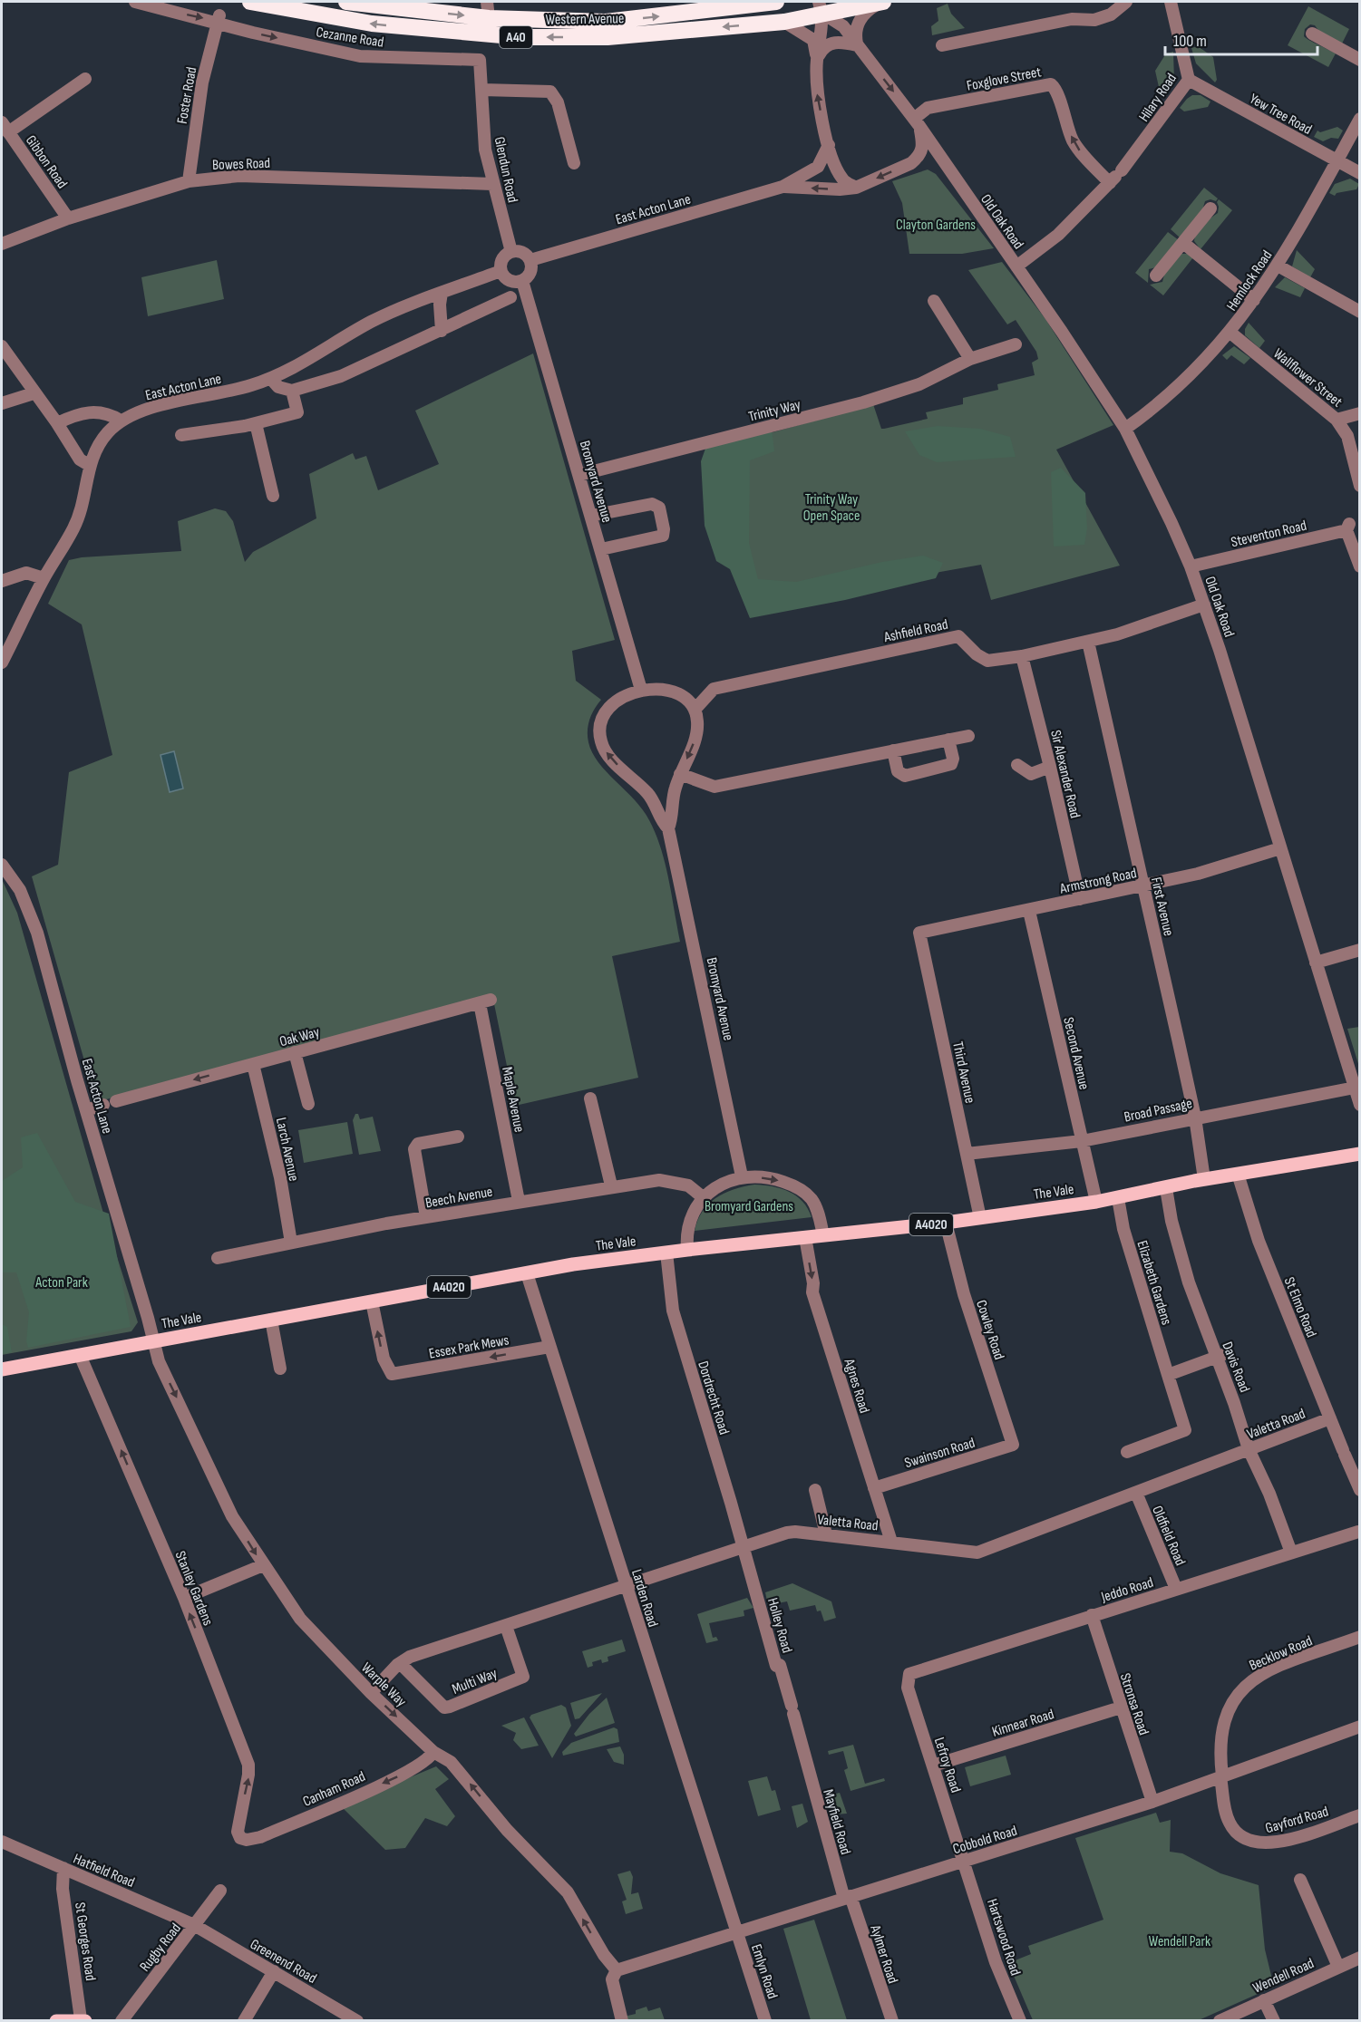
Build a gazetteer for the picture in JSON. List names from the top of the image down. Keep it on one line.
{"streets":{"highway":["Western Avenue","A40"],"main road":["The Vale","A4020"],"street":["Cezanne Road","Foxglove Street","Foster Road","Hilary Road","Yew Tree Road","Gibbon Road","Bowes Road","Glendun Road","East Acton Lane","Old Oak Road","Hemlock Road","Wallflower Street","Trinity Way","Bromyard Avenue","Steventon Road","Ashfield Road","Sir Alexander Road","Armstrong Road","First Avenue","Oak Way","Second Avenue","Third Avenue","Maple Avenue","Broad Passage","Larch Avenue","Beech Avenue","Elizabeth Gardens","St Elmo Road","Cowley Road","Essex Park Mews","Davis Road","Agnes Road","Dordrecht Road","Valetta Road","Swainson Road","Oldfield Road","Stanley Gardens","Jeddo Road","Larden Road","Holley Road","Becklow Road","Multi Way","Warple Way","Stronsa Road","Kinnear Road","Lefroy Road","Canham Road","Gayford Road","Mayfield Road","Cobbold Road","Hatfield Road","Hartswood Road","St Georges Road","Rugby Road","Aylmer Road","Greenend Road","Emlyn Road","Wendell Road"]},"crossings":[["Western Avenue","A40"],["Western Avenue","Old Oak Road"],["Cezanne Road","Foster Road"],["Cezanne Road","Glendun Road"],["A40","Old Oak Road"],["Foxglove Street","Hilary Road"],["Foxglove Street","Old Oak Road"],["Foster Road","Bowes Road"],["Hilary Road","Yew Tree Road"],["Hilary Road","Old Oak Road"],["Yew Tree Road","Hemlock Road"],["Gibbon Road","Bowes Road"],["Bowes Road","Glendun Road"],["Glendun Road","East Acton Lane"],["Glendun Road","Bromyard Avenue"],["East Acton Lane","Bromyard Avenue"],["East Acton Lane","Oak Way"],["East Acton Lane","The Vale"],["East Acton Lane","Warple Way"],["Old Oak Road","Hemlock Road"],["Old Oak Road","Steventon Road"],["Old Oak Road","Ashfield Road"],["Old Oak Road","Armstrong Road"],["Old Oak Road","Broad Passage"],["Hemlock Road","Wallflower Street"],["Trinity Way","Bromyard Avenue"],["Bromyard Avenue","Ashfield Road"],["Ashfield Road","Sir Alexander Road"],["Ashfield Road","First Avenue"],["Sir Alexander Road","Armstrong Road"],["Armstrong Road","First Avenue"],["Armstrong Road","Second Avenue"],["Armstrong Road","Third Avenue"],["First Avenue","Broad Passage"],["First Avenue","The Vale"],["Oak Way","Maple Avenue"],["Oak Way","Larch Avenue"],["Second Avenue","Broad Passage"],["Second Avenue","The Vale"],["Third Avenue","Broad Passage"],["Third Avenue","The Vale"],["Maple Avenue","Beech Avenue"],["Larch Avenue","Beech Avenue"],["The Vale","A4020"],["The Vale","Elizabeth Gardens"],["The Vale","St Elmo Road"],["The Vale","Cowley Road"],["The Vale","Essex Park Mews"],["The Vale","Davis Road"],["The Vale","Agnes Road"],["The Vale","Dordrecht Road"],["The Vale","Stanley Gardens"],["The Vale","Larden Road"],["The Vale","Warple Way"],["A4020","St Elmo Road"],["St Elmo Road","Valetta Road"],["Cowley Road","Swainson Road"],["Essex Park Mews","Larden Road"],["Davis Road","Valetta Road"],["Davis Road","Jeddo Road"],["Agnes Road","Valetta Road"],["Agnes Road","Swainson Road"],["Dordrecht Road","Valetta Road"],["Dordrecht Road","Holley Road"],["Valetta Road","Oldfield Road"],["Valetta Road","Larden Road"],["Valetta Road","Holley Road"],["Valetta Road","Multi Way"],["Valetta Road","Warple Way"],["Oldfield Road","Jeddo Road"],["Stanley Gardens","Canham Road"],["Jeddo Road","Stronsa Road"],["Jeddo Road","Lefroy Road"],["Larden Road","Cobbold Road"],["Larden Road","Emlyn Road"],["Holley Road","Mayfield Road"],["Becklow Road","Gayford Road"],["Becklow Road","Cobbold Road"],["Warple Way","Canham Road"],["Warple Way","Cobbold Road"],["Stronsa Road","Kinnear Road"],["Stronsa Road","Cobbold Road"],["Kinnear Road","Lefroy Road"],["Lefroy Road","Cobbold Road"],["Lefroy Road","Hartswood Road"],["Gayford Road","Cobbold Road"],["Mayfield Road","Cobbold Road"],["Mayfield Road","Aylmer Road"],["Cobbold Road","Hartswood Road"],["Cobbold Road","Aylmer Road"],["Cobbold Road","Emlyn Road"],["Hatfield Road","St Georges Road"],["Hatfield Road","Rugby Road"],["Hatfield Road","Greenend Road"],["Rugby Road","Greenend Road"]],"one_way":["Cezanne Road","Oak Way","Agnes Road","Stanley Gardens","Canham Road"],"parks":["Clayton Gardens","Trinity Way Open Space","Bromyard Gardens","Acton Park","Wendell Park"],"scale_bar":"100 m"}
